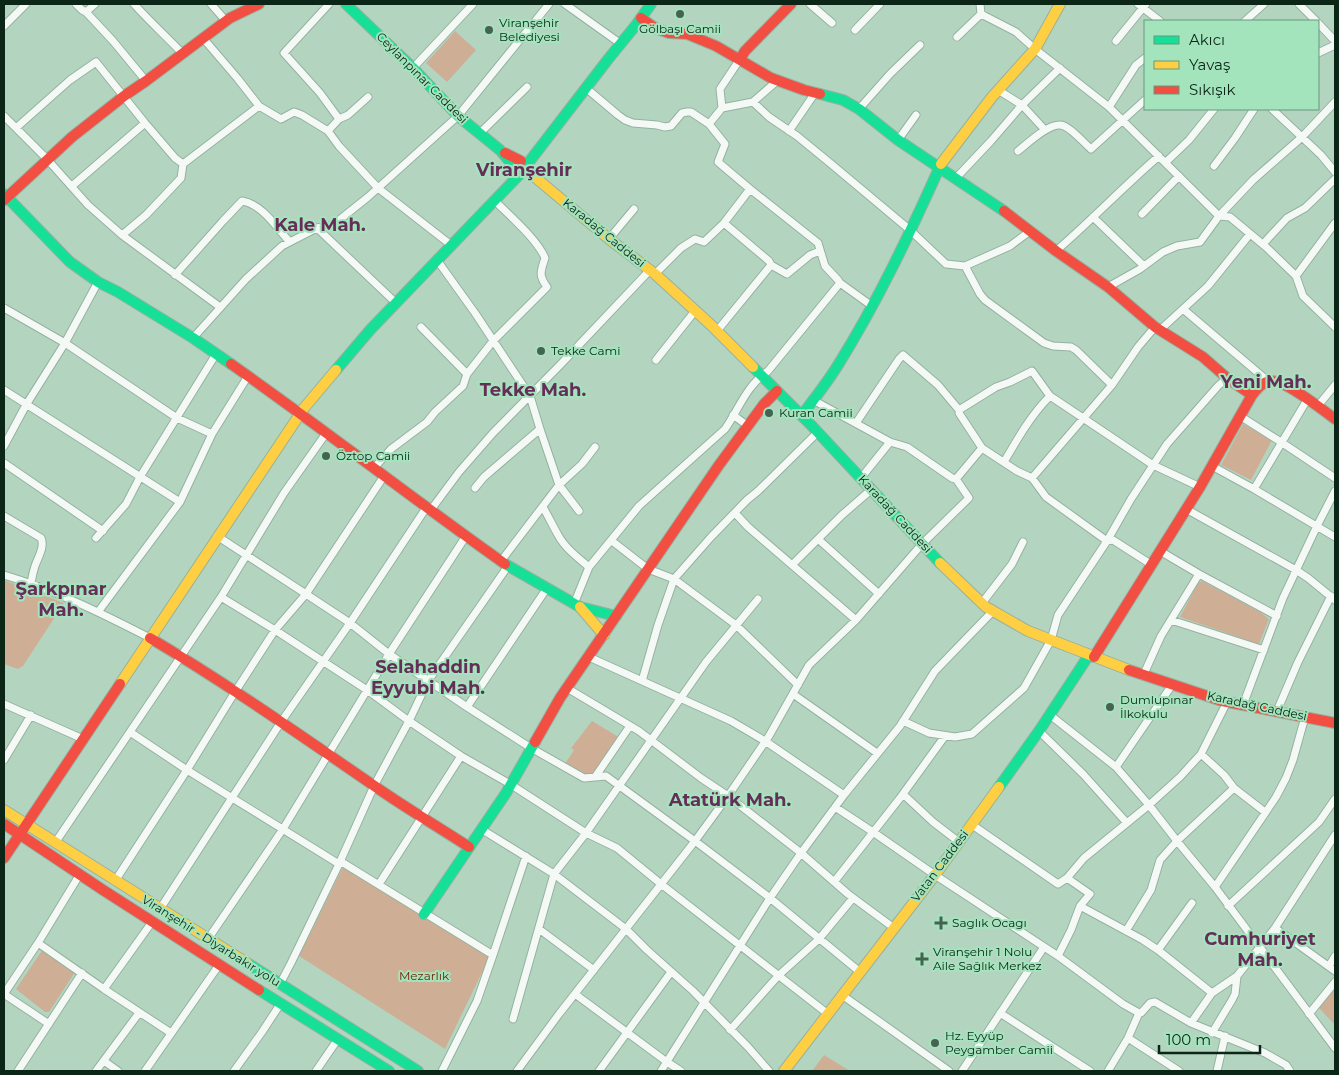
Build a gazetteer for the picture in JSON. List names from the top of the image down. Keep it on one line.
{"streets":{"street":["Ceylanpınar Caddesi","Karadağ Caddesi","Vatan Caddesi","Viranşehir - Diyarbakır yolu"]},"crossings":[["Ceylanpınar Caddesi","Karadağ Caddesi"],["Karadağ Caddesi","Vatan Caddesi"]],"districts":["Viranşehir","Kale Mah.","Yeni Mah.","Tekke Mah.","Şarkpınar Mah.","Selahaddin Eyyubi Mah.","Atatürk Mah.","Cumhuriyet Mah."],"parks":["Mezarlık"],"places":{"other":["Gölbaşı Camii","Viranşehir Belediyesi","Tekke Cami","Kuran Camii","Öztop Camii","Dumlupınar İlkokulu","Hz. Eyyüp Peygamber Camii"],"health":["Saglık Ocagı","Viranşehir 1 Nolu Aile Sağlık Merkez"]},"legend":["Akıcı","Yavaş","Sıkışık"],"scale_bar":"100 m"}
